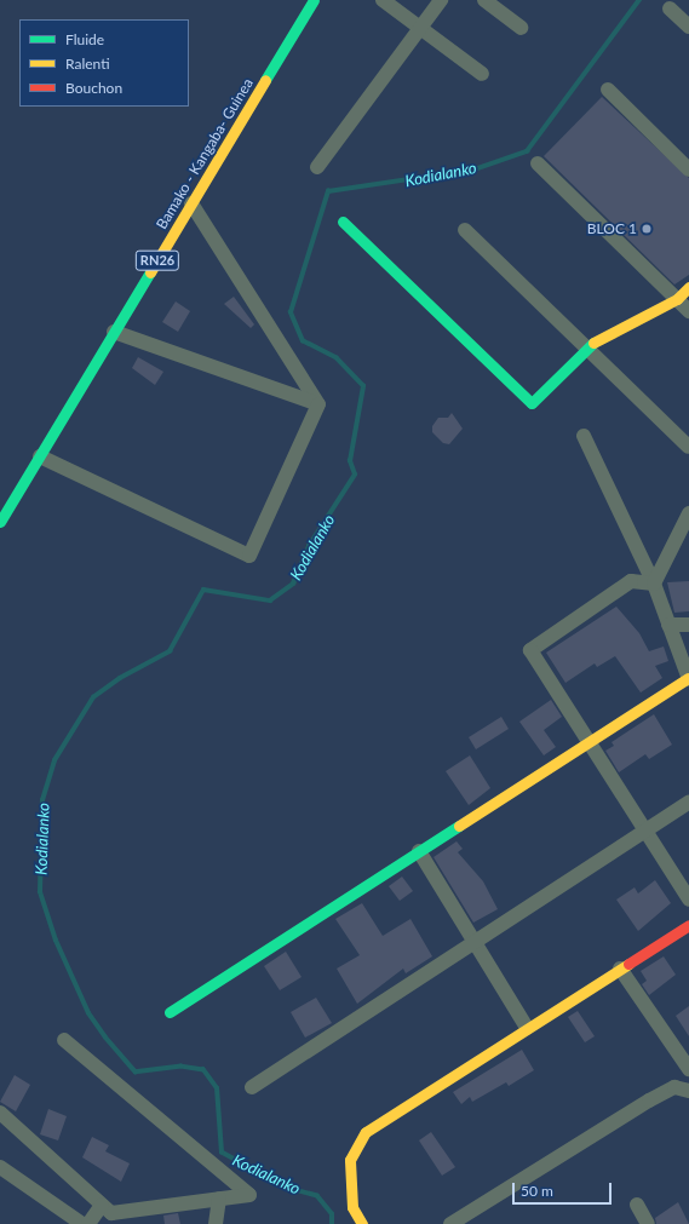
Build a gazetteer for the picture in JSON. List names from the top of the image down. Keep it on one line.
{"streets":{"street":["Bamako - Kangaba- Guinea","RN26"]},"water":["Kodialanko"],"places":["BLOC 1"],"legend":["Fluide","Ralenti","Bouchon"],"scale_bar":"50 m"}
